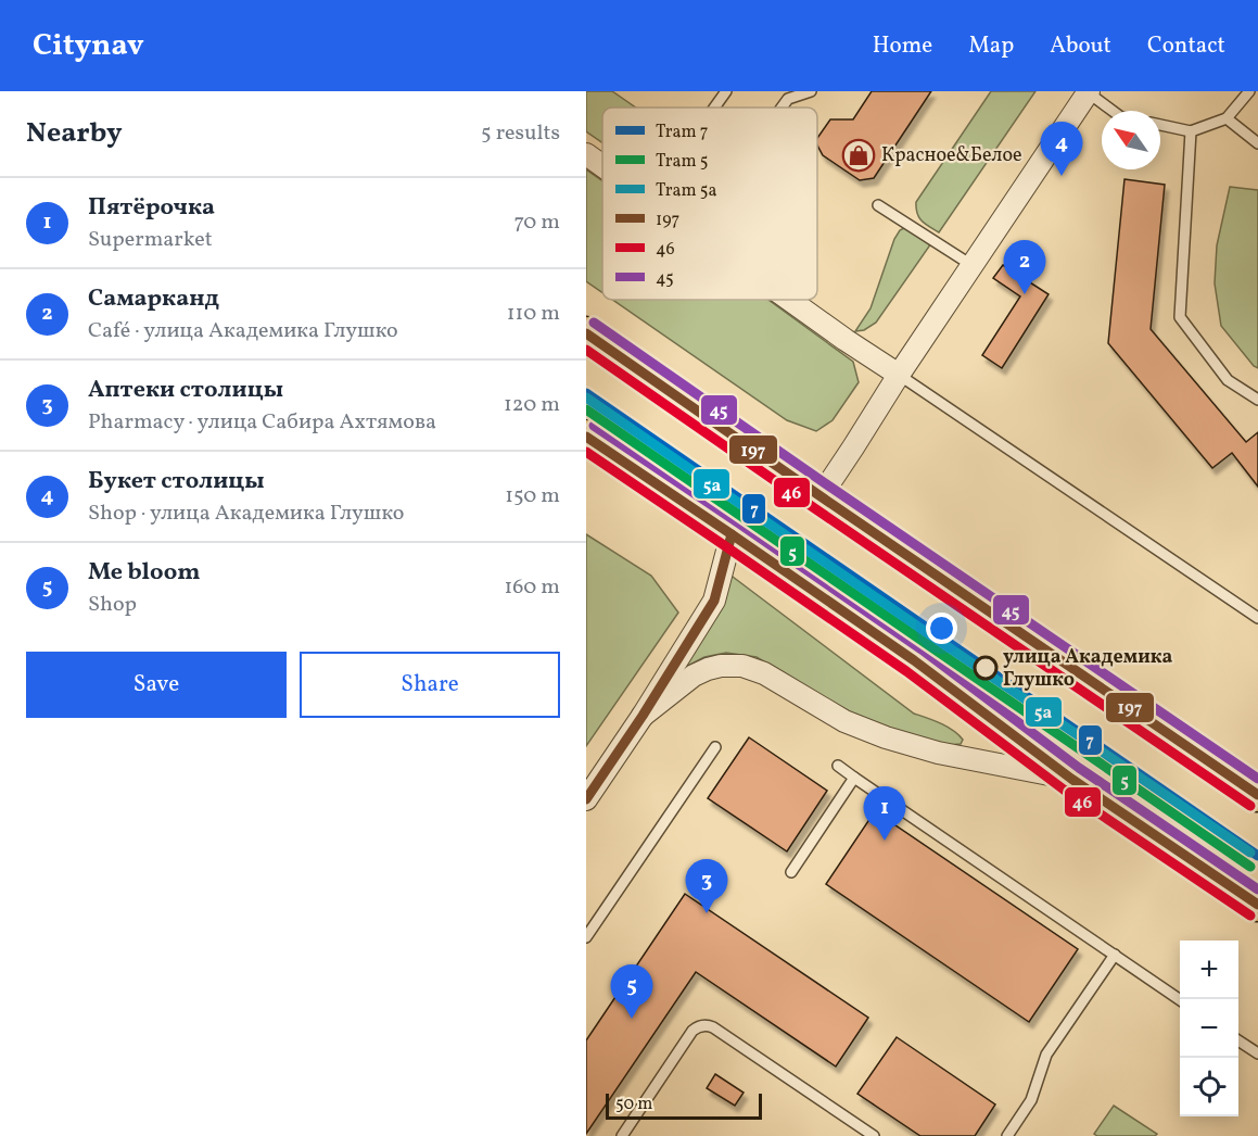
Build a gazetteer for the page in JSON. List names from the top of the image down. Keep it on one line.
{"places":{"shop":["Красное&Белое"],"other":["улица Академика Глушко"]},"lines":["transit line 45","transit line 197","transit line 46","tram line 7","tram line 5а","tram line 5"],"legend":["Tram 7","Tram 5","Tram 5а","197","46","45"],"scale_bar":"50 m","north":"top left","page":{"header":"Citynav","nav":["Home","Map","About","Contact"],"heading":["Nearby","5 results"],"pins":["4","2","1","3","5"],"list":[{"mark":"1","name":"Пятёрочка","note":"Supermarket","value":"70 m"},{"mark":"2","name":"Самарканд","note":"Café · улица Академика Глушко","value":"110 m"},{"mark":"3","name":"Аптеки столицы","note":"Pharmacy · улица Сабира Ахтямова","value":"120 m"},{"mark":"4","name":"Букет столицы","note":"Shop · улица Академика Глушко","value":"150 m"},{"mark":"5","name":"Me bloom","note":"Shop","value":"160 m"}],"buttons":["Save","Share"],"map_buttons":["+","−"],"scale":"50 m"}}
